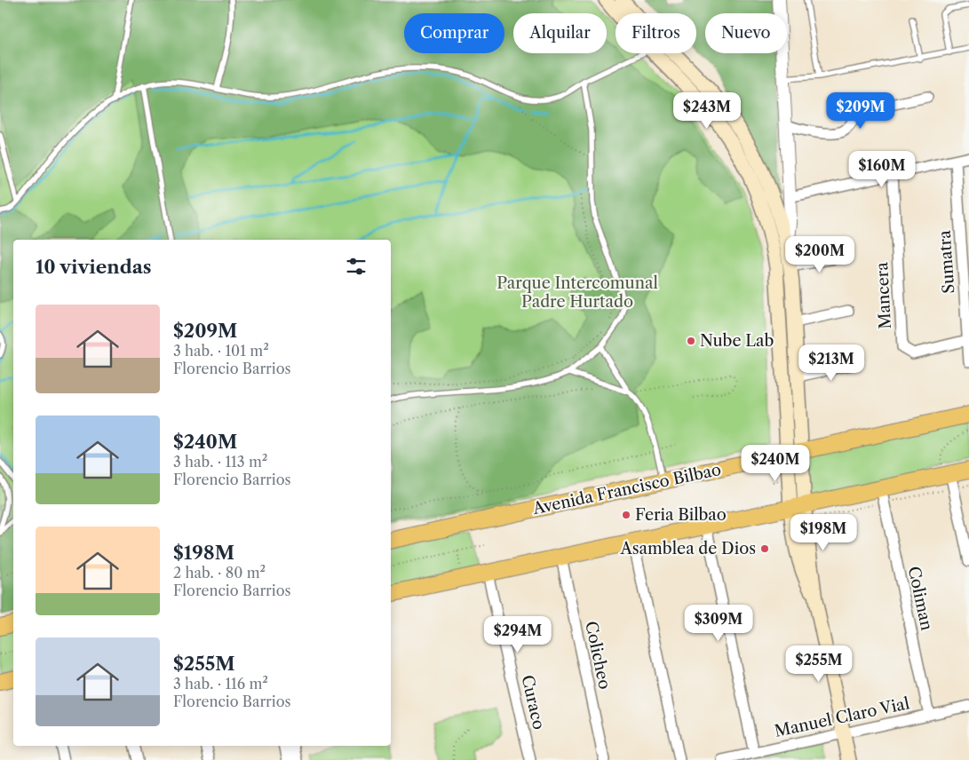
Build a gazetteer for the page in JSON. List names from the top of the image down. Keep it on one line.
{"streets":{"main road":["Avenida Francisco Bilbao"],"street":["Sumatra","Mancera","Coliman","Colicheo","Curaco","Manuel Claro Vial"]},"crossings":[["Sumatra","Mancera"],["Coliman","Manuel Claro Vial"]],"parks":["Parque Intercomunal Padre Hurtado"],"places":["Nube Lab","Feria Bilbao","Asamblea de Dios"],"page":{"chip":["Comprar","Alquilar","Filtros","Nuevo"],"price":["$243M","$209M","$160M","$200M","$213M","$240M","$198M","$309M","$294M","$255M"],"heading":"10 viviendas","list":[{"name":"$209M","note":"3 hab. · 101 m² · Florencio Barrios"},{"name":"$240M","note":"3 hab. · 113 m² · Florencio Barrios"},{"name":"$198M","note":"2 hab. · 80 m² · Florencio Barrios"},{"name":"$255M","note":"3 hab. · 116 m² · Florencio Barrios"}]}}
